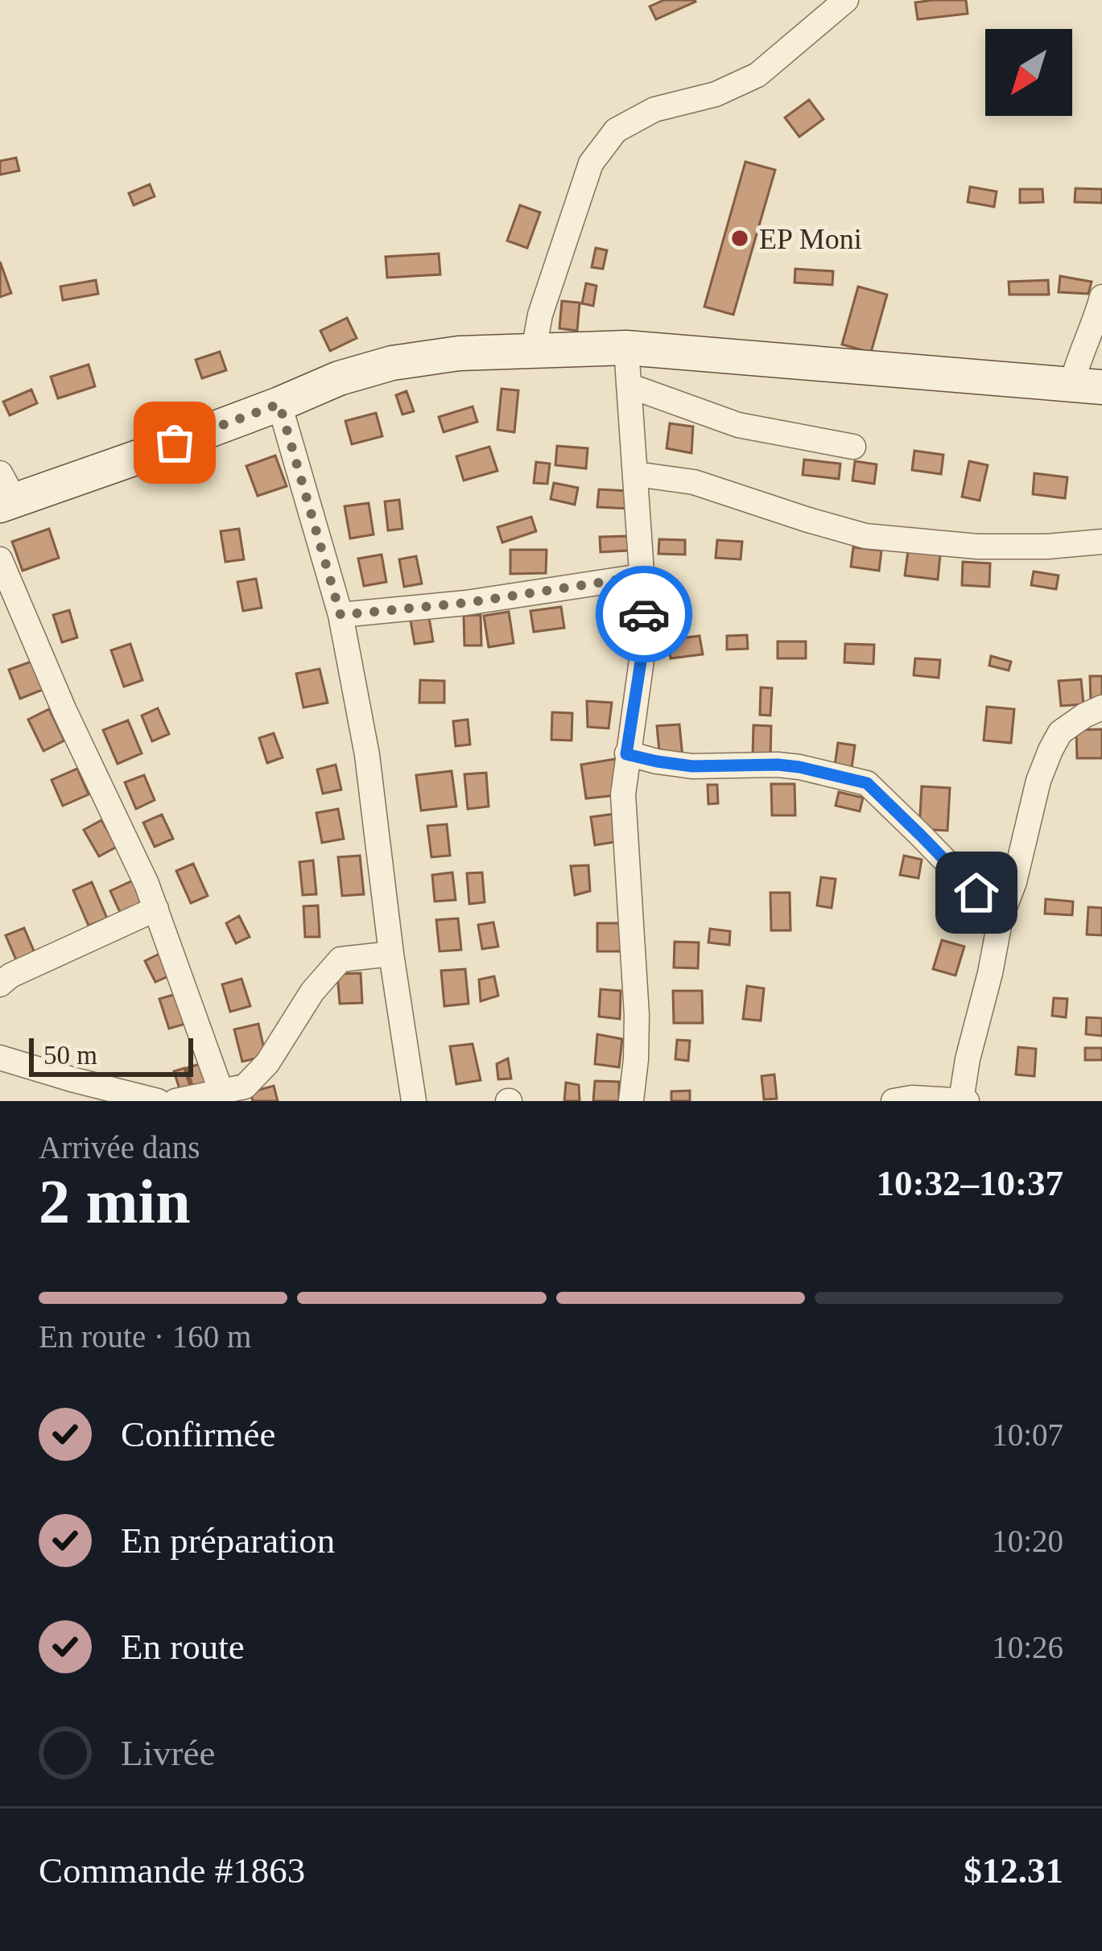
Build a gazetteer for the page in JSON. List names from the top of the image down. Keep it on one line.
{"places":["EP Moni"],"scale_bar":"50 m","north":"bottom left","page":{"scale":"50 m","heading":["2 min","Arrivée dans","10:32–10:37"],"panel":["Commande #1863","$12.31"],"bar":"En route · 160 m","list":[["Confirmée","10:07"],["En préparation","10:20"],["En route","10:26"],"Livrée"]}}
